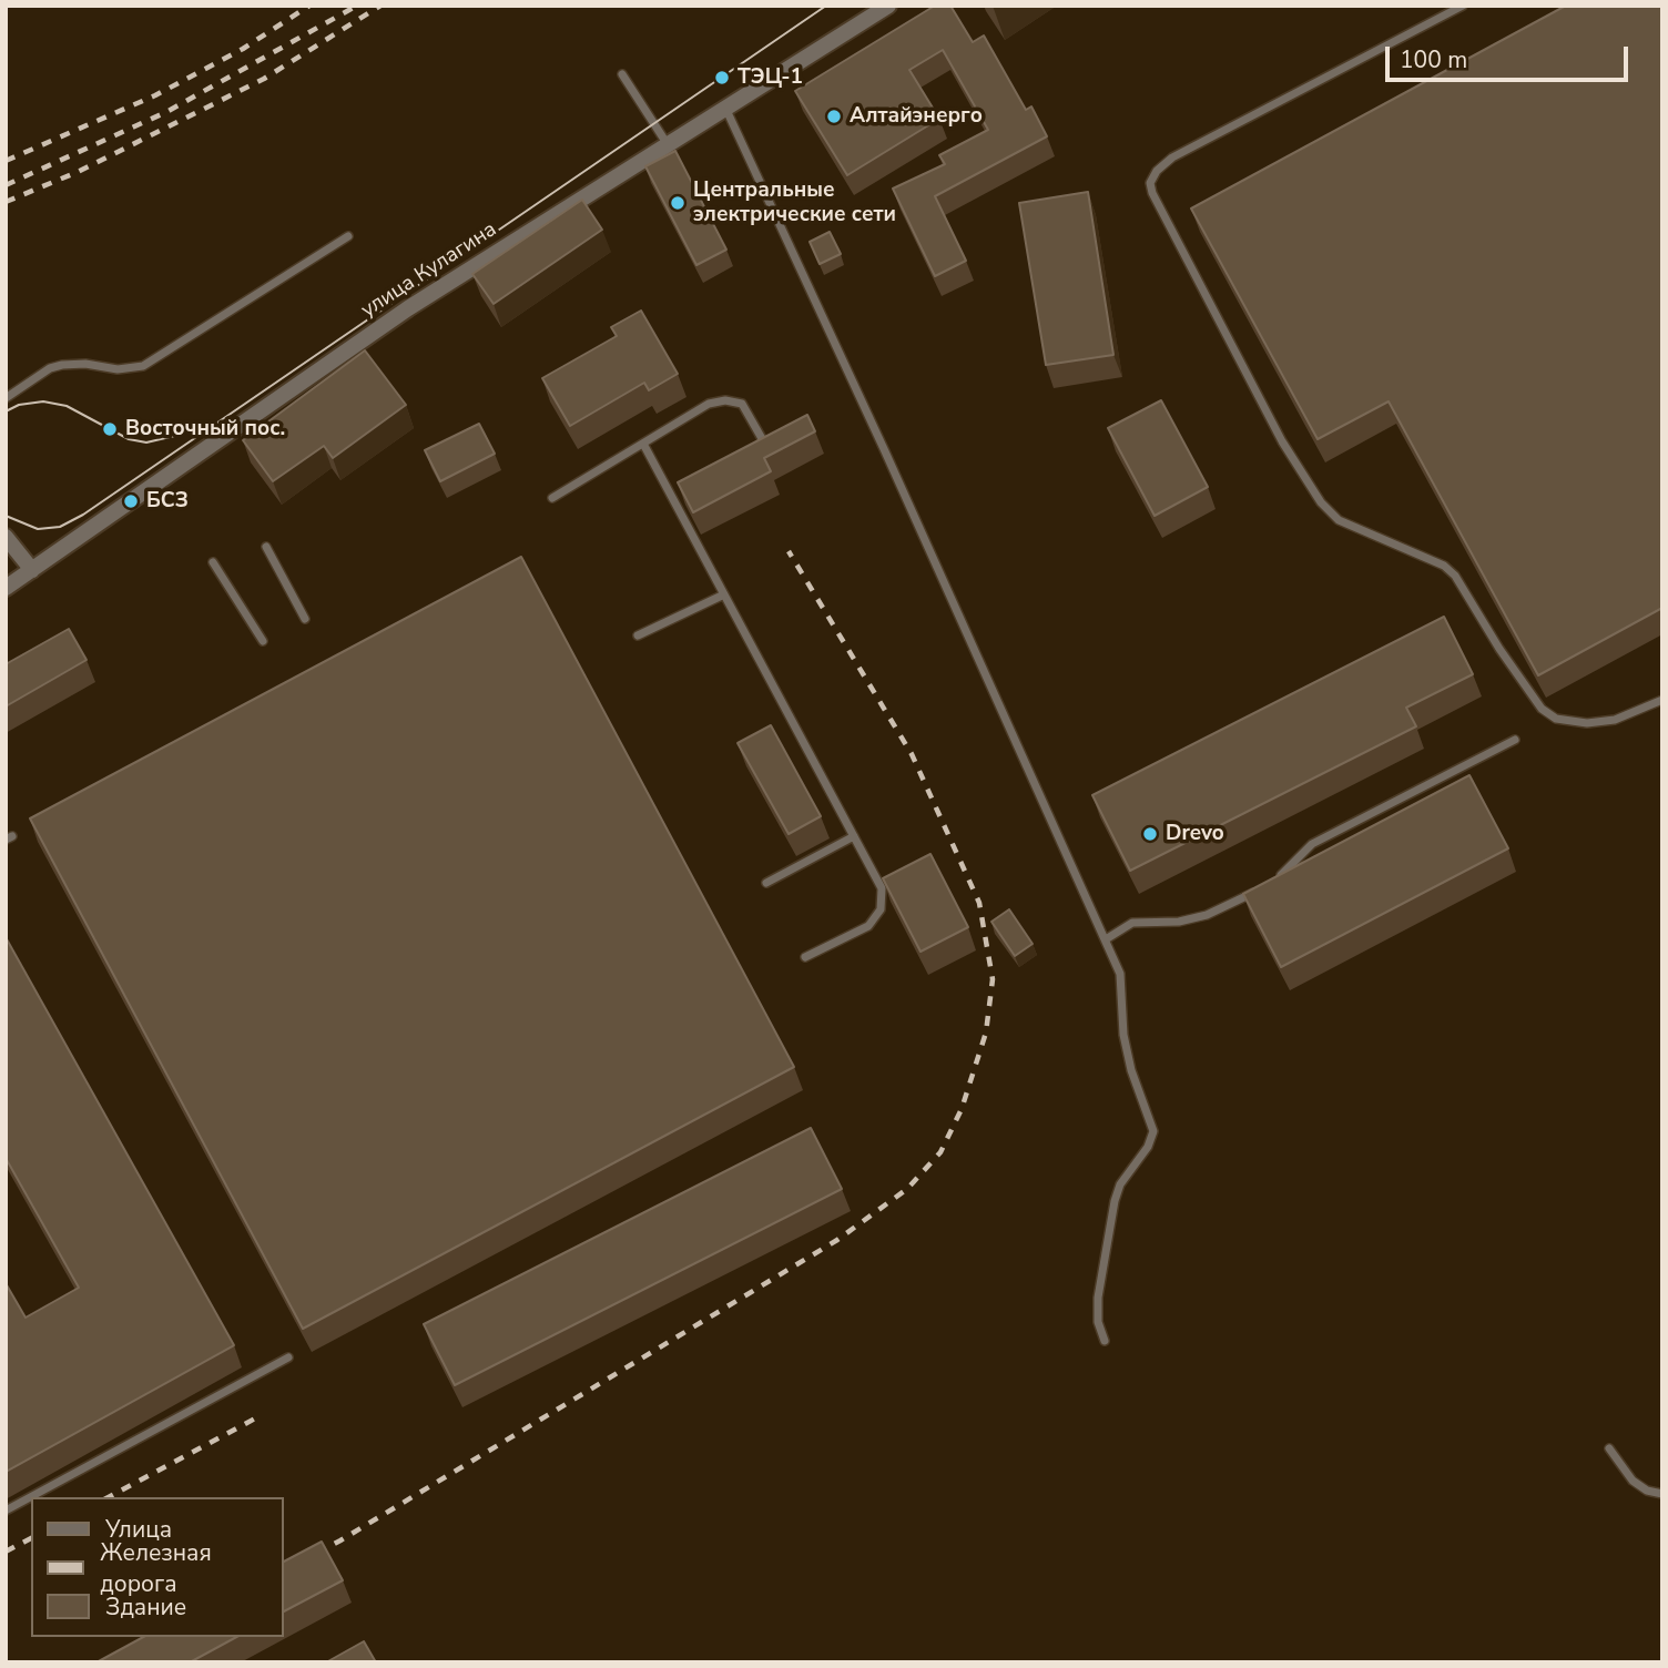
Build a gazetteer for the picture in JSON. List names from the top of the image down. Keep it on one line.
{"streets":{"street":["улица Кулагина"]},"places":["ТЭЦ-1","Алтайэнерго","Центральные электрические сети","Восточный пос.","БСЗ","Drevo"],"legend":["Улица","Железная дорога","Здание"],"scale_bar":"100 m"}
